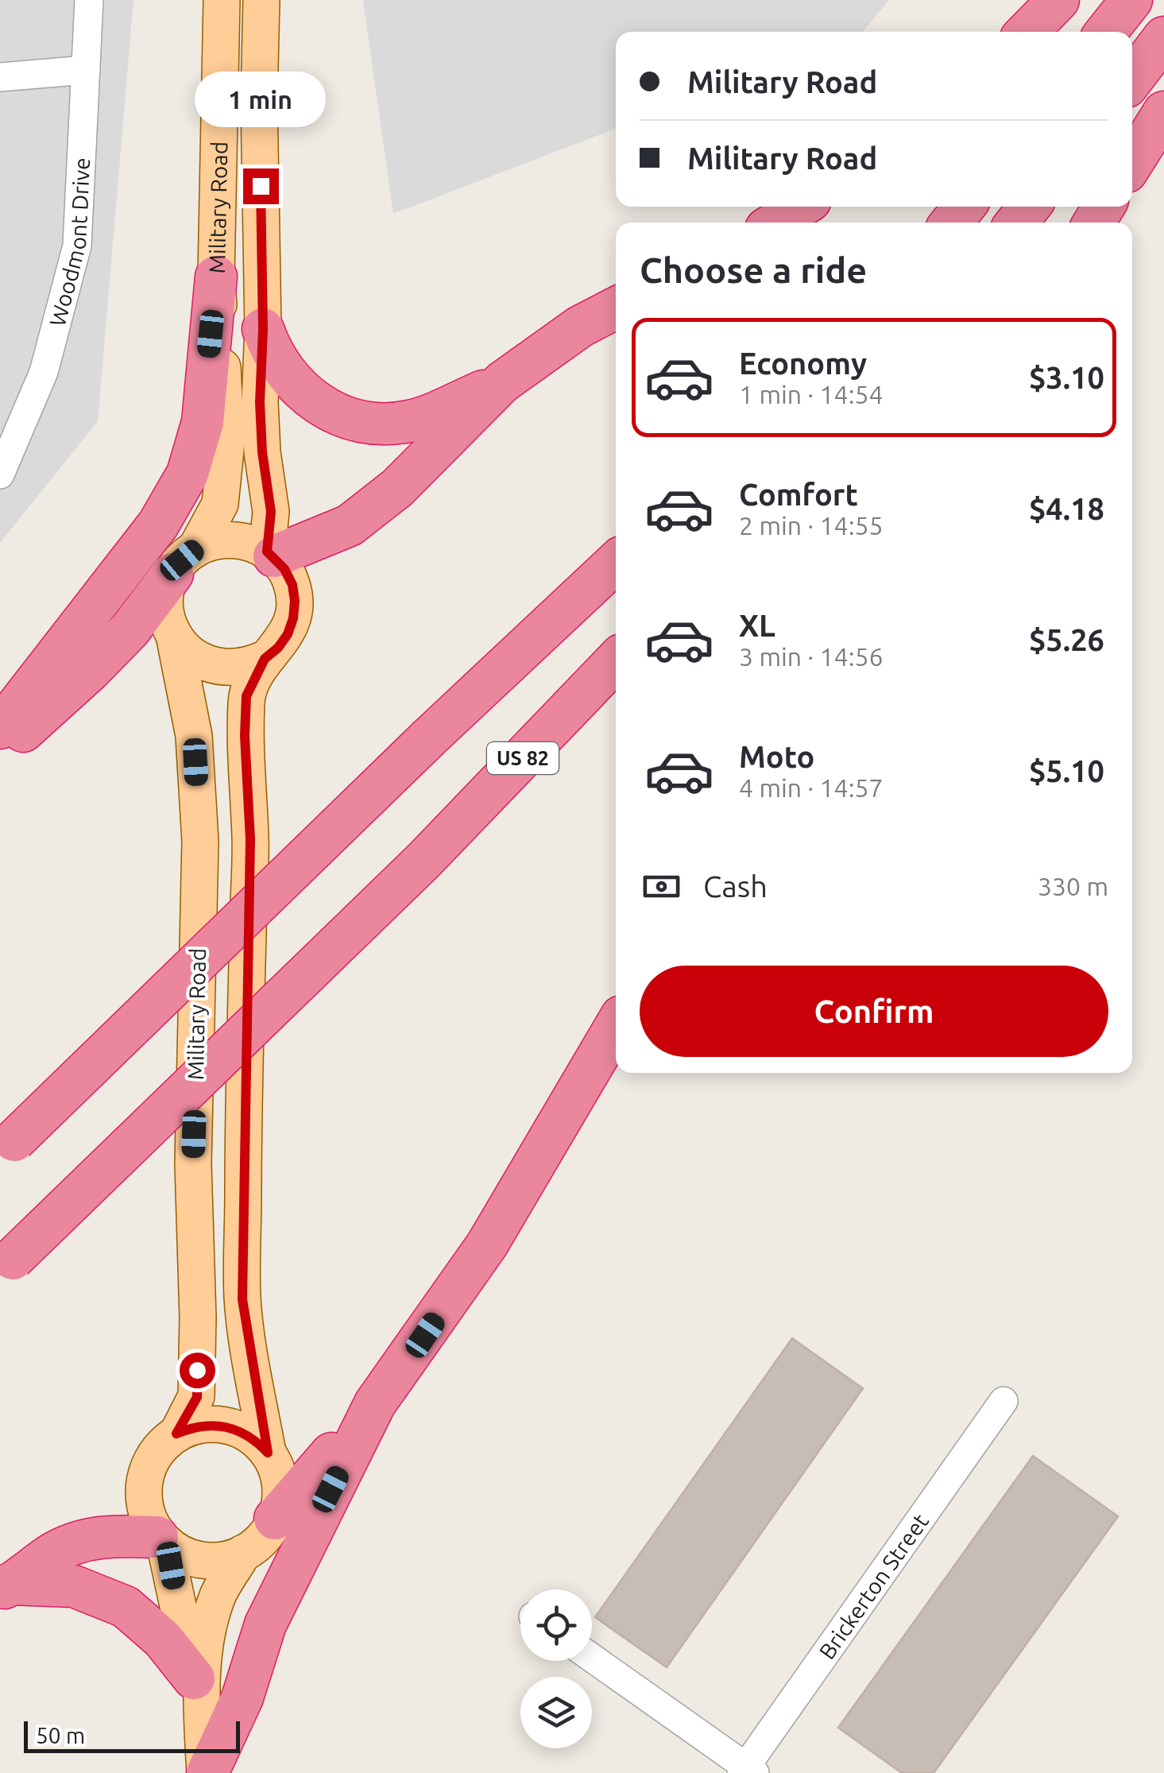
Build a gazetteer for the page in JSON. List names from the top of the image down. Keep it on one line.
{"streets":{"highway":["US 82"],"main road":["Military Road"],"street":["Woodmont Drive","Brickerton Street"]},"scale_bar":"50 m","page":{"banner":["Military Road","Military Road"],"bubble":"1 min","heading":"Choose a ride","list":[{"name":"Economy","note":"1 min · 14:54","value":"$3.10"},{"name":"Comfort","note":"2 min · 14:55","value":"$4.18"},{"name":"XL","note":"3 min · 14:56","value":"$5.26"},{"name":"Moto","note":"4 min · 14:57","value":"$5.10"}],"pay":["Cash","330 m"],"buttons":"Confirm","scale":"50 m"}}
